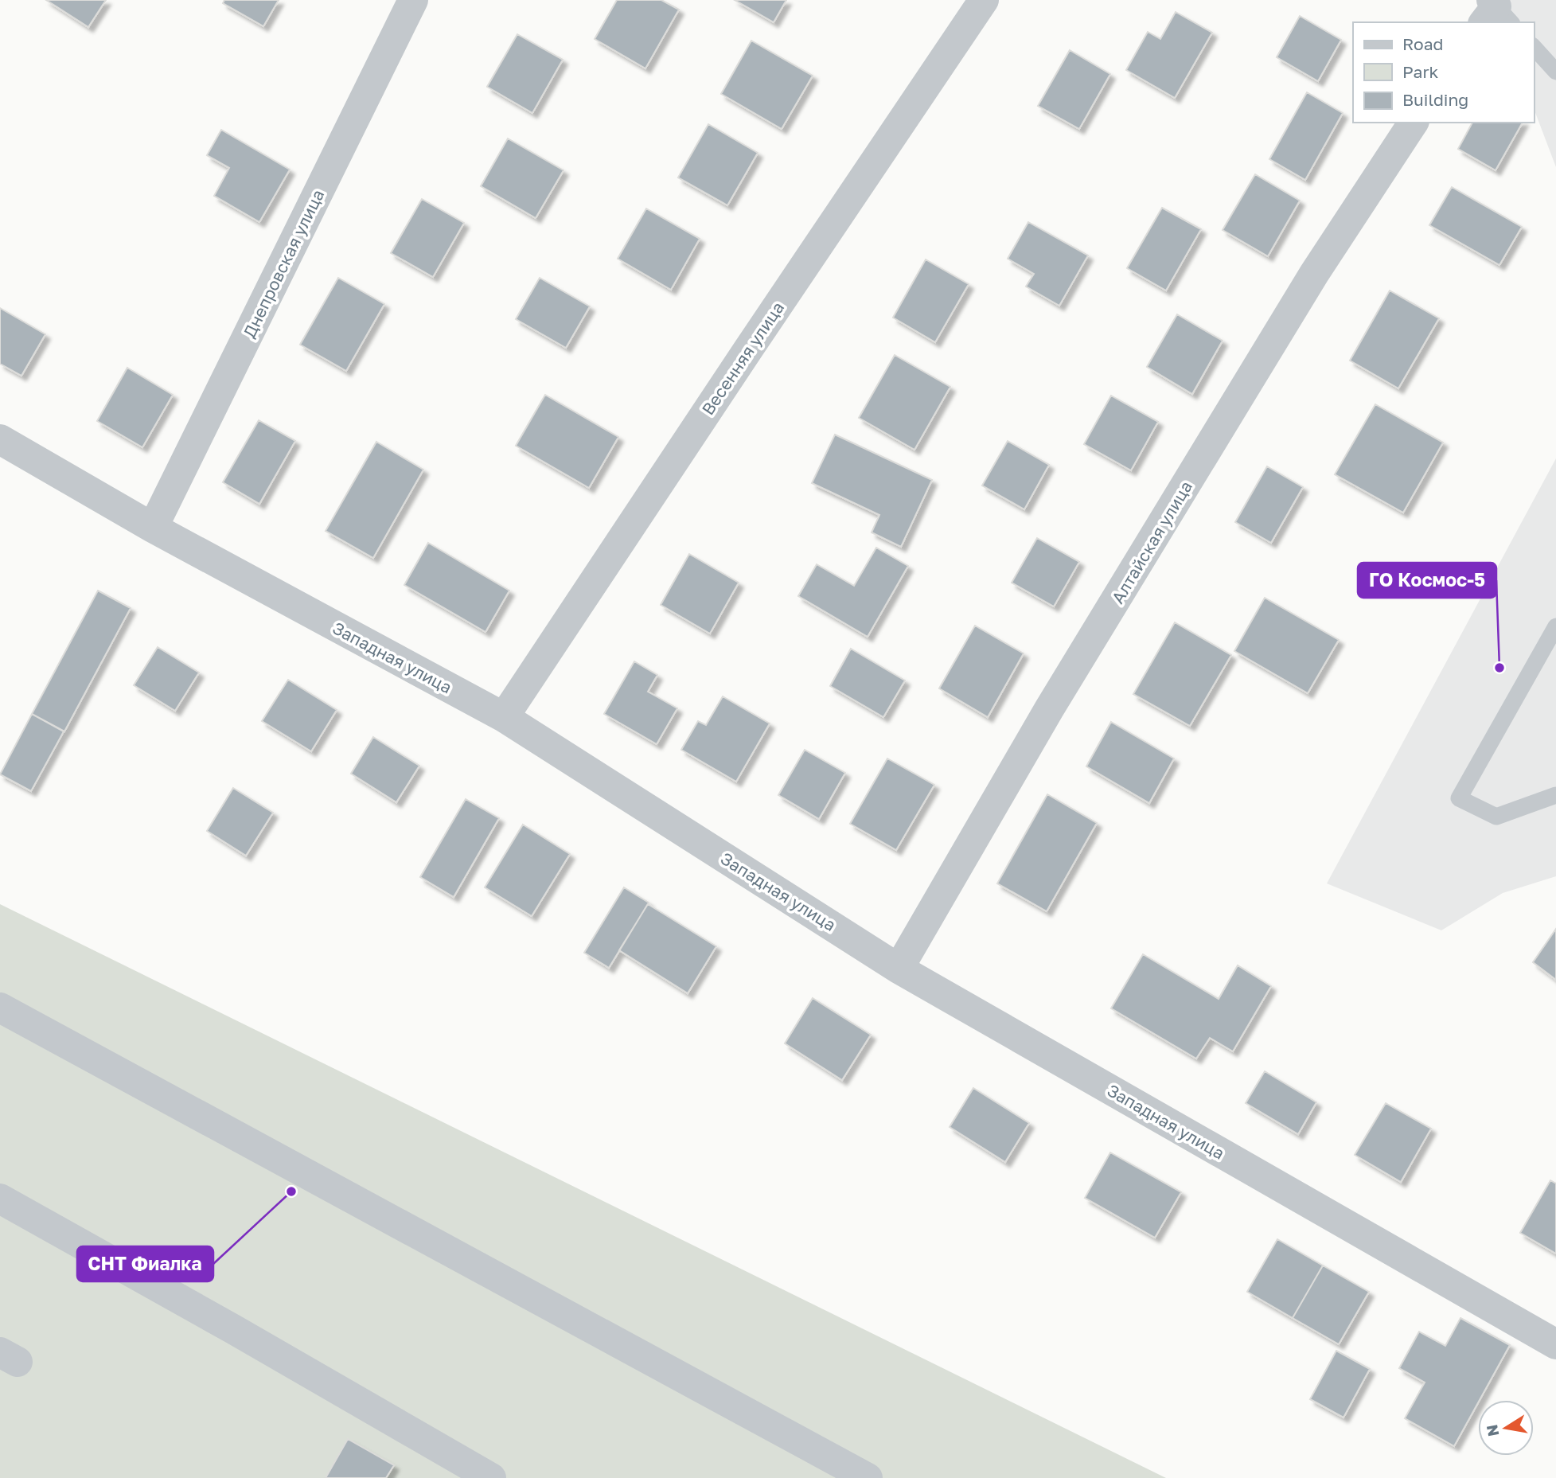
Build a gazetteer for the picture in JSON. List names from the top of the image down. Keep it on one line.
{"streets":{"street":["Днепровская улица","Весенняя улица","Алтайская улица","Западная улица"]},"crossings":[["Днепровская улица","Западная улица"],["Весенняя улица","Западная улица"],["Алтайская улица","Западная улица"]],"places":["ГО Космос-5","СНТ Фиалка"],"legend":["Road","Park","Building"],"north":"left"}
